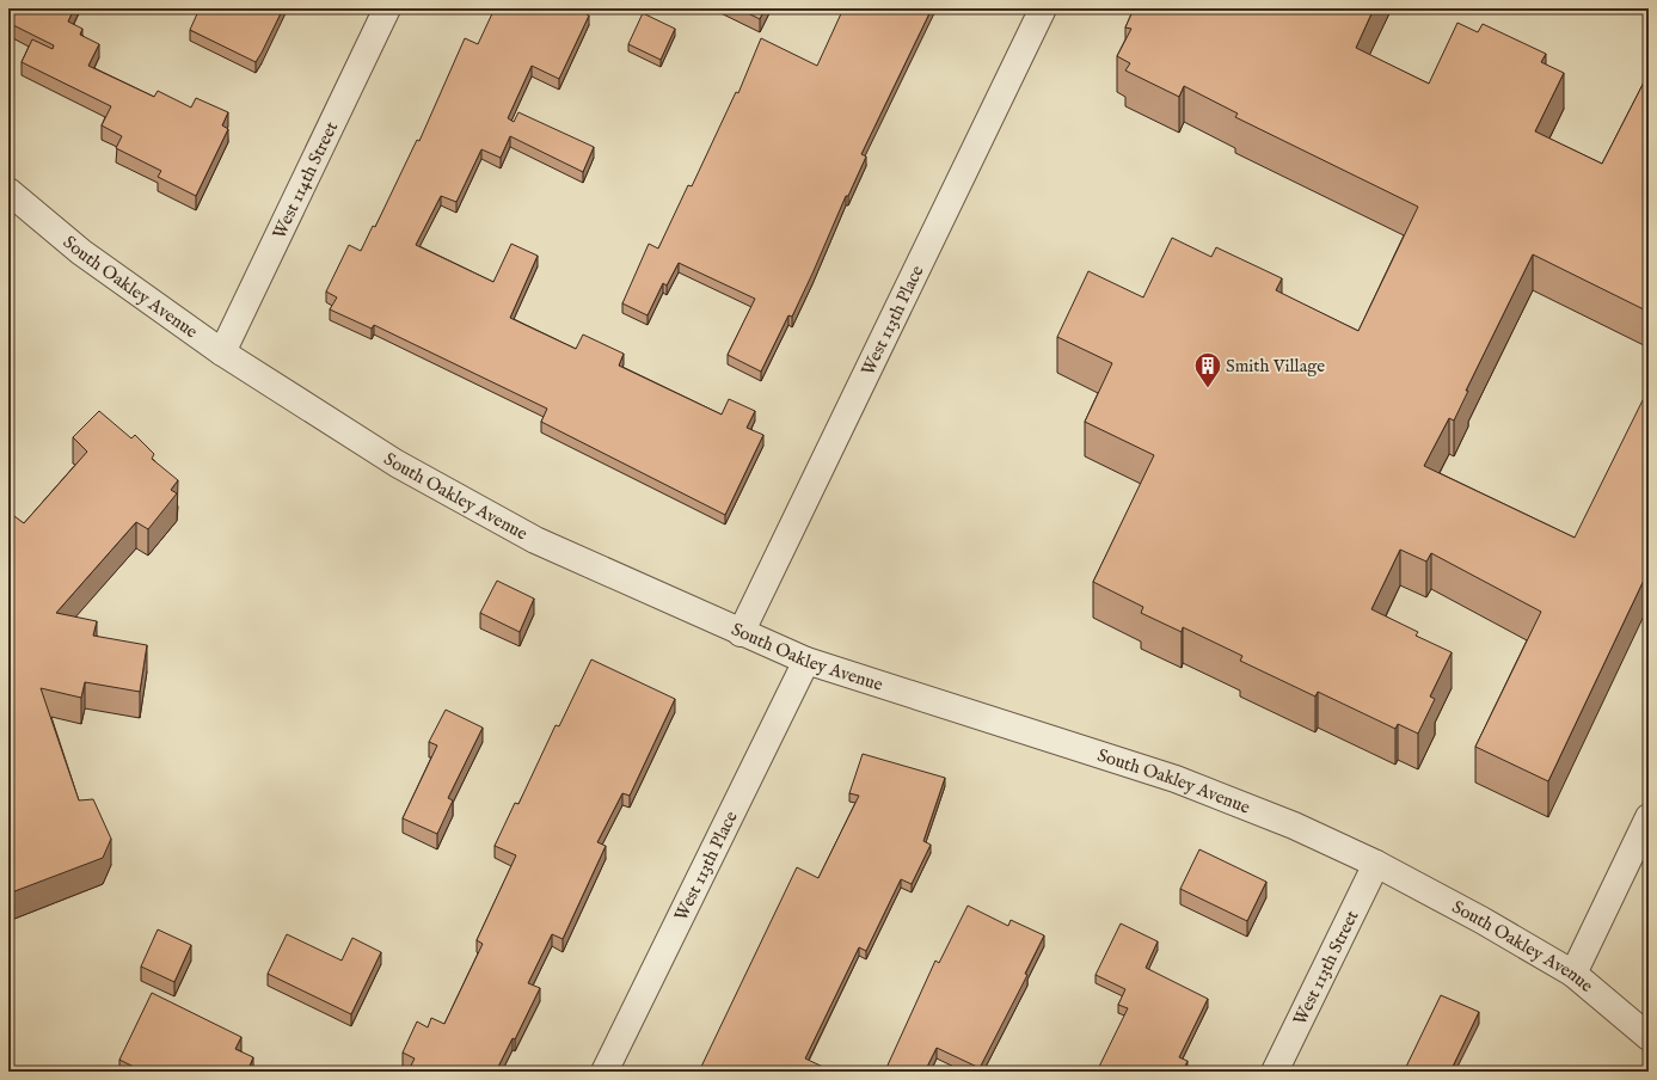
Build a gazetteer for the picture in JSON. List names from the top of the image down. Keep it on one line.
{"streets":{"street":["West 114th Street","South Oakley Avenue","West 113th Place","West 113th Street"]},"crossings":[["West 114th Street","South Oakley Avenue"],["South Oakley Avenue","West 113th Place"],["South Oakley Avenue","West 113th Street"]],"places":{"building":["Smith Village"]}}
